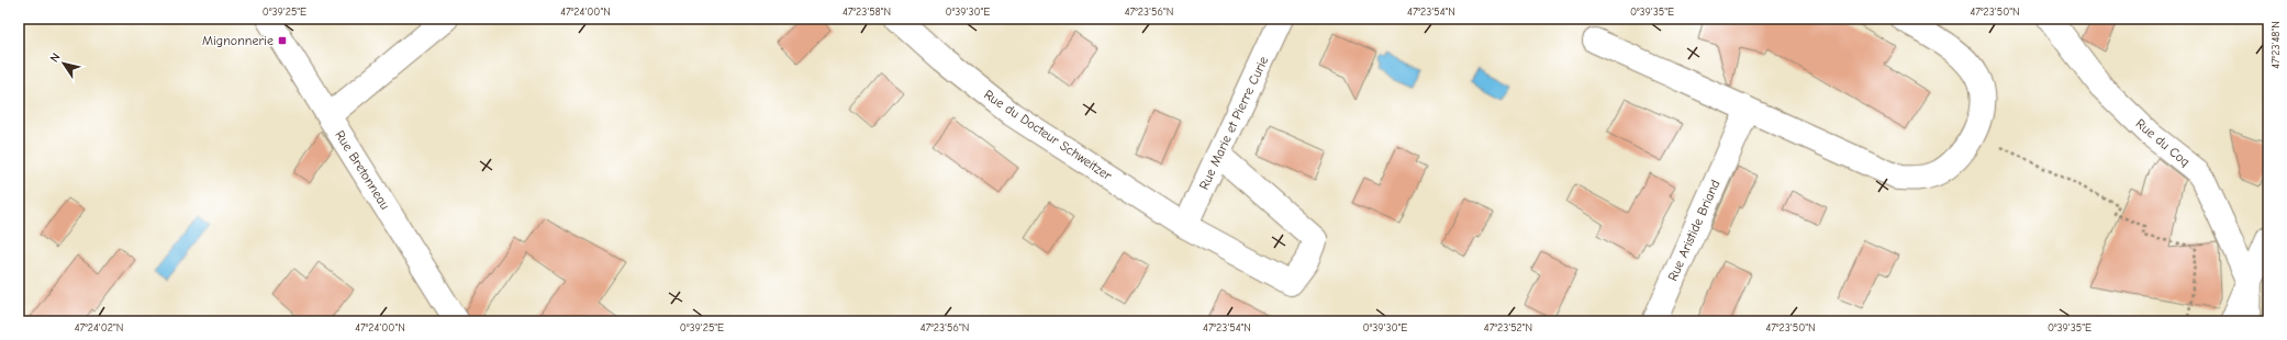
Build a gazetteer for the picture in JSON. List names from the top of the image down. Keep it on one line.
{"streets":{"street":["Rue Marie et Pierre Curie","Rue du Docteur Schweitzer","Rue du Coq","Rue Bretonneau","Rue Aristide Briand"]},"crossings":[["Rue Marie et Pierre Curie","Rue du Docteur Schweitzer"]],"places":{"transit":["Mignonnerie"]},"north":"top left","coordinates":["0°39'25\"E","47°24'00\"N","47°23'58\"N","0°39'30\"E","47°23'56\"N","47°23'54\"N","0°39'35\"E","47°23'50\"N","47°23'48\"N","47°24'02\"N","47°23'52\"N"]}
